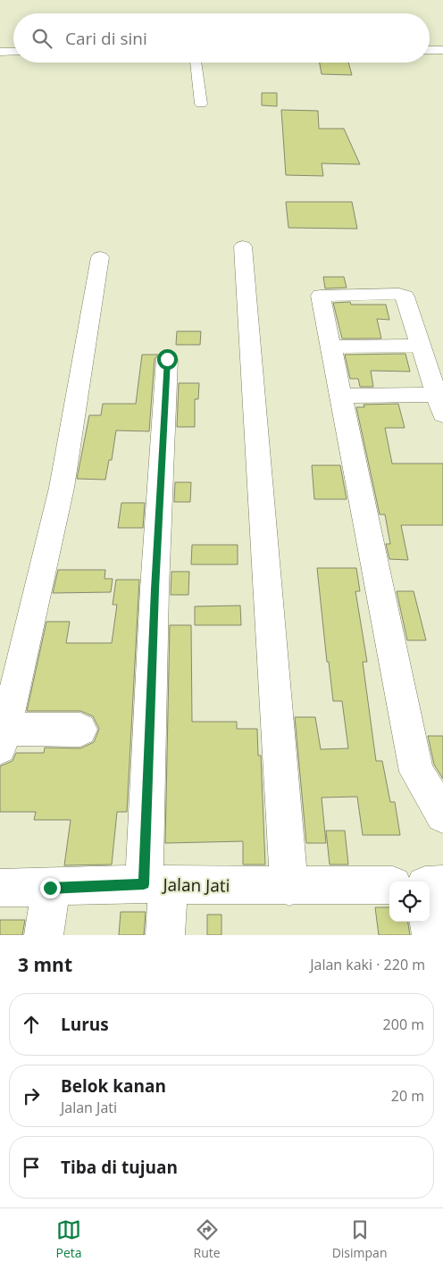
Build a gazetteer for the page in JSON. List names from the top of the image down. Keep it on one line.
{"streets":{"street":["Jalan Jati"]},"page":{"search":"Cari di sini","heading":["3 mnt","Jalan kaki · 220 m"],"list":[["Lurus","200 m"],["Belok kanan","Jalan Jati","20 m"],"Tiba di tujuan"],"nav":["Peta","Rute","Disimpan"]}}
